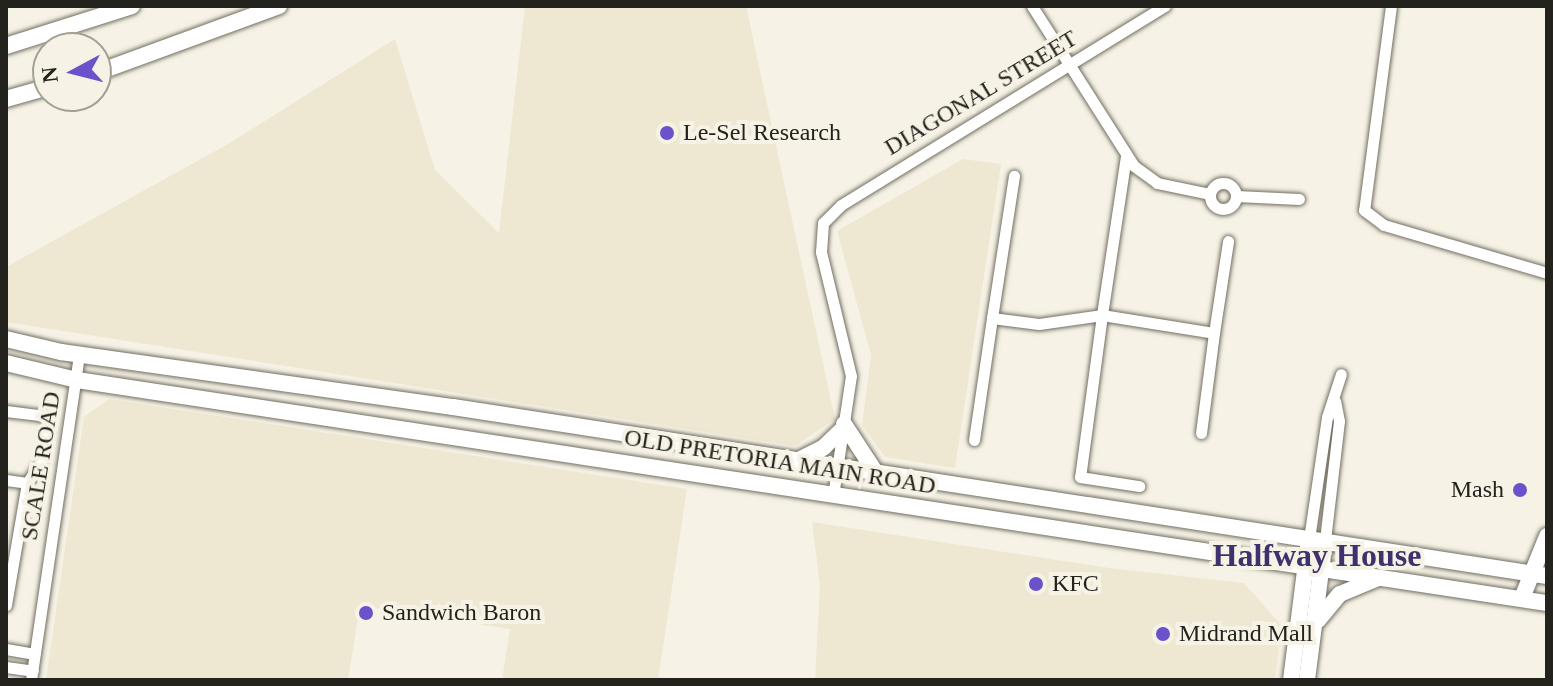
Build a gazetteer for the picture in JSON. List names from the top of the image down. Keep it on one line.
{"streets":{"main road":["OLD PRETORIA MAIN ROAD"],"street":["DIAGONAL STREET","SCALE ROAD"]},"crossings":[["OLD PRETORIA MAIN ROAD","SCALE ROAD"]],"districts":["Halfway House"],"places":["Le-Sel Research","Mash","KFC","Sandwich Baron","Midrand Mall"],"north":"left"}
